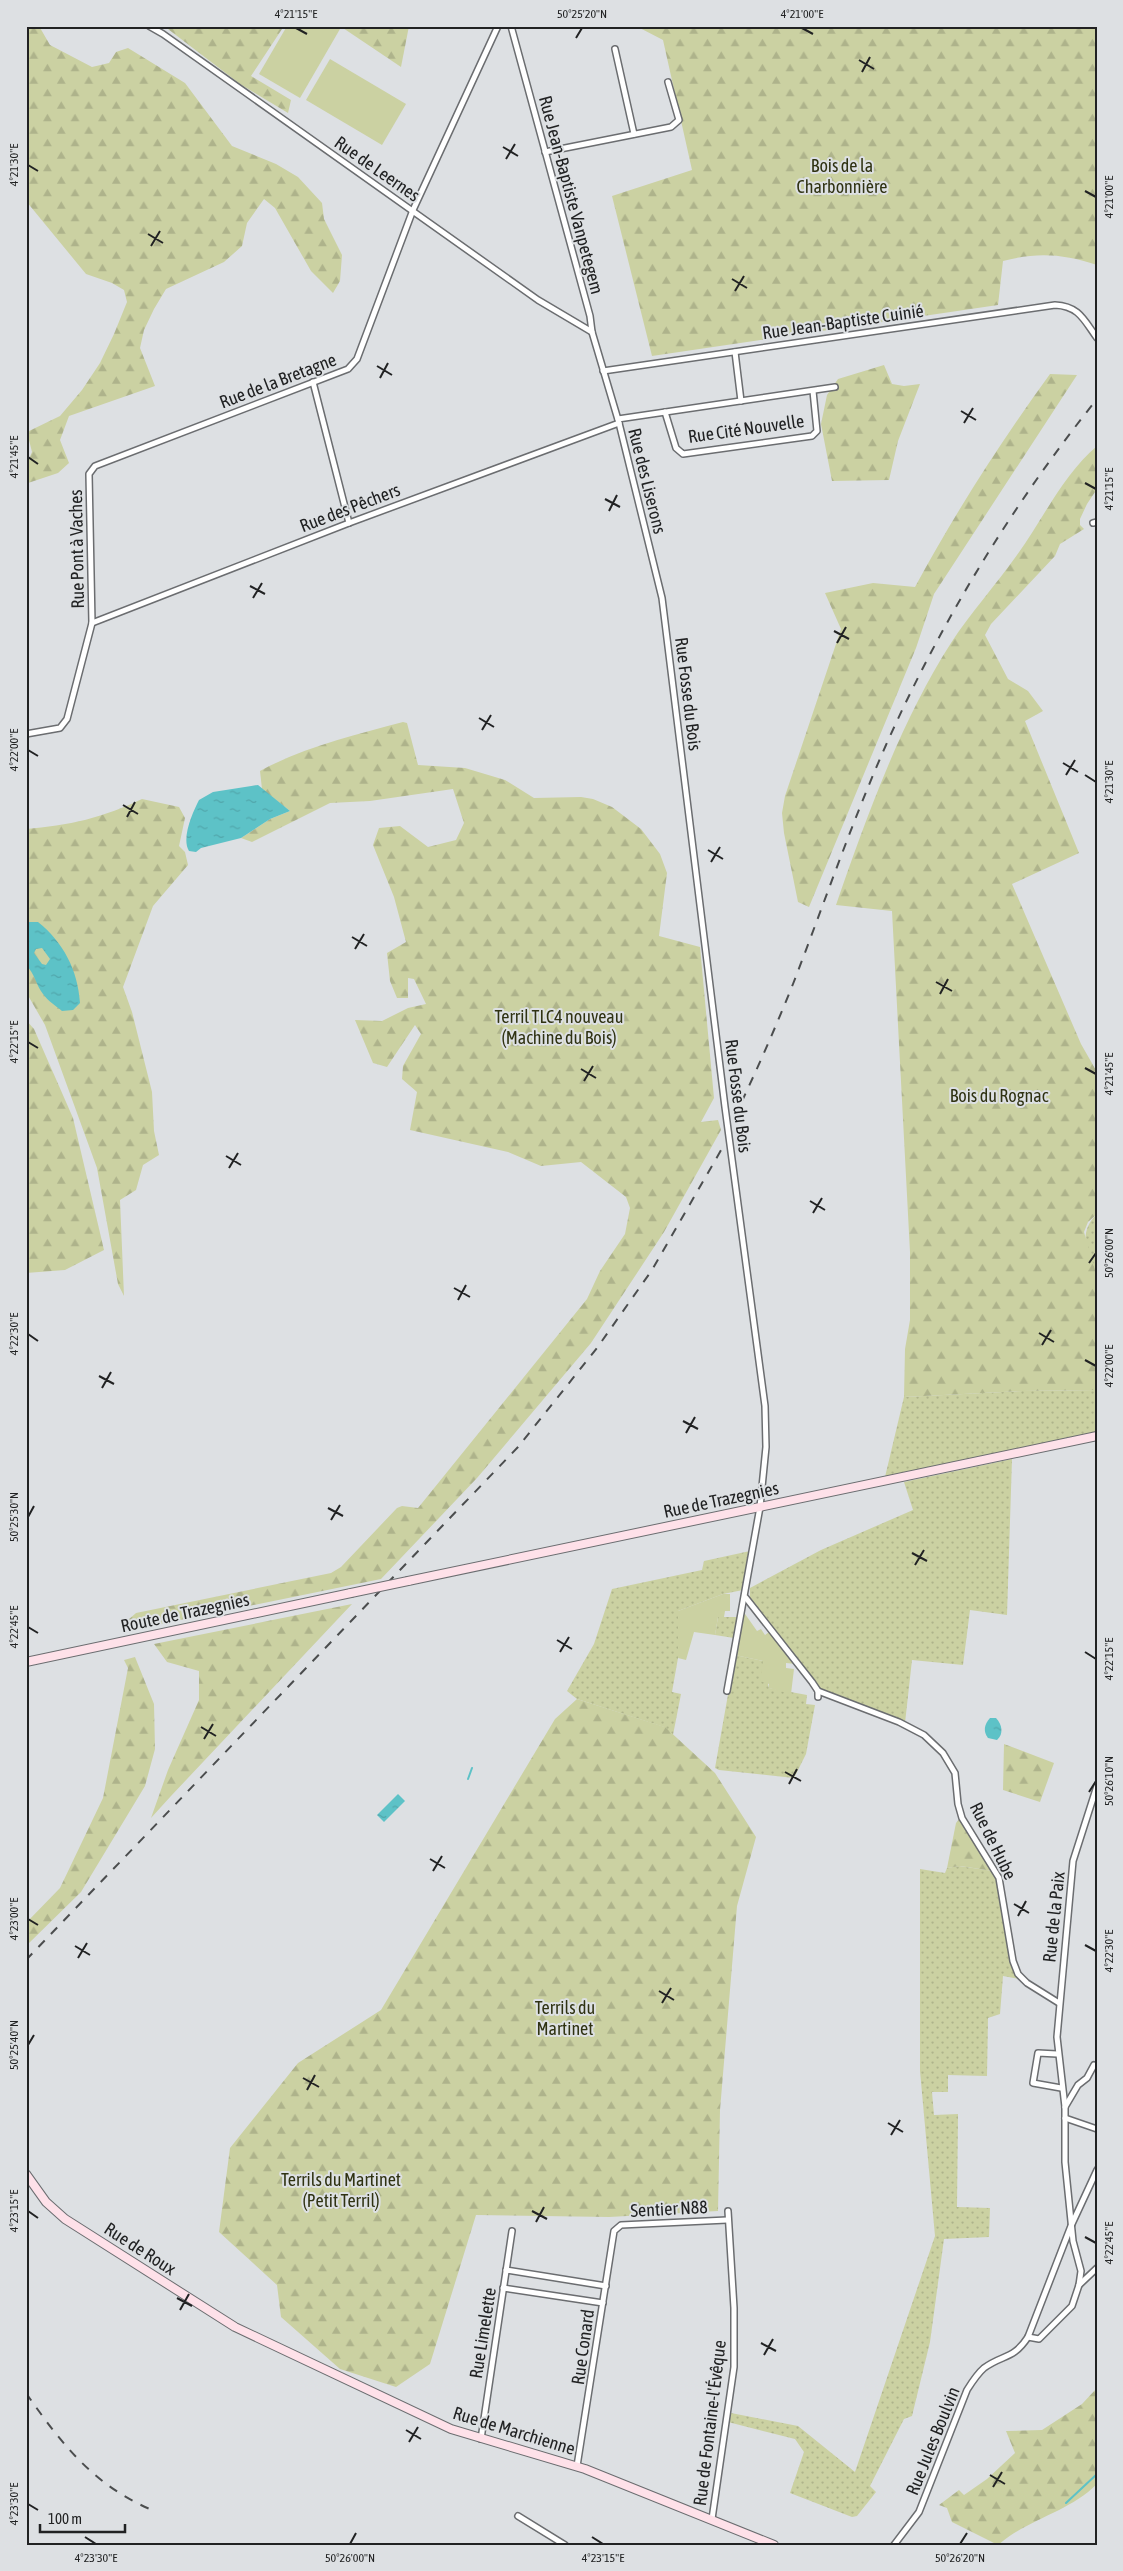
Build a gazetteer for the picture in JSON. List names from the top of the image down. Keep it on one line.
{"streets":{"main road":["Rue de Trazegnies","Route de Trazegnies","Rue de Roux","Rue de Marchienne"],"street":["Rue de Leernes","Rue Jean-Baptiste Vanpetegem","Rue Jean-Baptiste Cuinié","Rue de la Bretagne","Rue Cité Nouvelle","Rue des Liserons","Rue des Pêchers","Rue Pont à Vaches","Rue Fosse du Bois","Rue de Hube","Rue de la Paix","Sentier N88","Rue Limelette","Rue Conard","Rue de Fontaine-l'Évêque","Rue Jules Boulvin"]},"crossings":[["Rue de Leernes","Rue Jean-Baptiste Vanpetegem"],["Rue de Leernes","Rue de la Bretagne"],["Rue Jean-Baptiste Vanpetegem","Rue Jean-Baptiste Cuinié"],["Rue Jean-Baptiste Vanpetegem","Rue des Liserons"],["Rue Jean-Baptiste Cuinié","Rue des Liserons"],["Rue de la Bretagne","Rue Pont à Vaches"],["Rue Cité Nouvelle","Rue des Liserons"],["Rue Cité Nouvelle","Rue des Pêchers"],["Rue des Liserons","Rue des Pêchers"],["Rue des Liserons","Rue Fosse du Bois"],["Rue des Pêchers","Rue Pont à Vaches"],["Rue Fosse du Bois","Rue de Trazegnies"],["Rue Fosse du Bois","Rue de Hube"],["Rue de Trazegnies","Route de Trazegnies"],["Rue de Hube","Rue de la Paix"],["Rue de la Paix","Rue Jules Boulvin"],["Sentier N88","Rue Conard"],["Sentier N88","Rue de Fontaine-l'Évêque"],["Rue de Roux","Rue de Marchienne"],["Rue Limelette","Rue de Marchienne"],["Rue Conard","Rue de Marchienne"],["Rue de Fontaine-l'Évêque","Rue de Marchienne"]],"parks":["Bois de la Charbonnière","Terril TLC4 nouveau (Machine du Bois)","Bois du Rognac","Terrils du Martinet","Terrils du Martinet (Petit Terril)"],"scale_bar":"100 m","coordinates":["4°21'15\"E","50°25'20\"N","4°21'00\"E","4°21'30\"E","4°21'45\"E","4°22'00\"E","4°22'15\"E","50°26'00\"N","4°22'30\"E","50°25'30\"N","4°22'45\"E","50°26'10\"N","4°23'00\"E","50°25'40\"N","4°23'15\"E","4°23'30\"E","50°26'20\"N"]}
